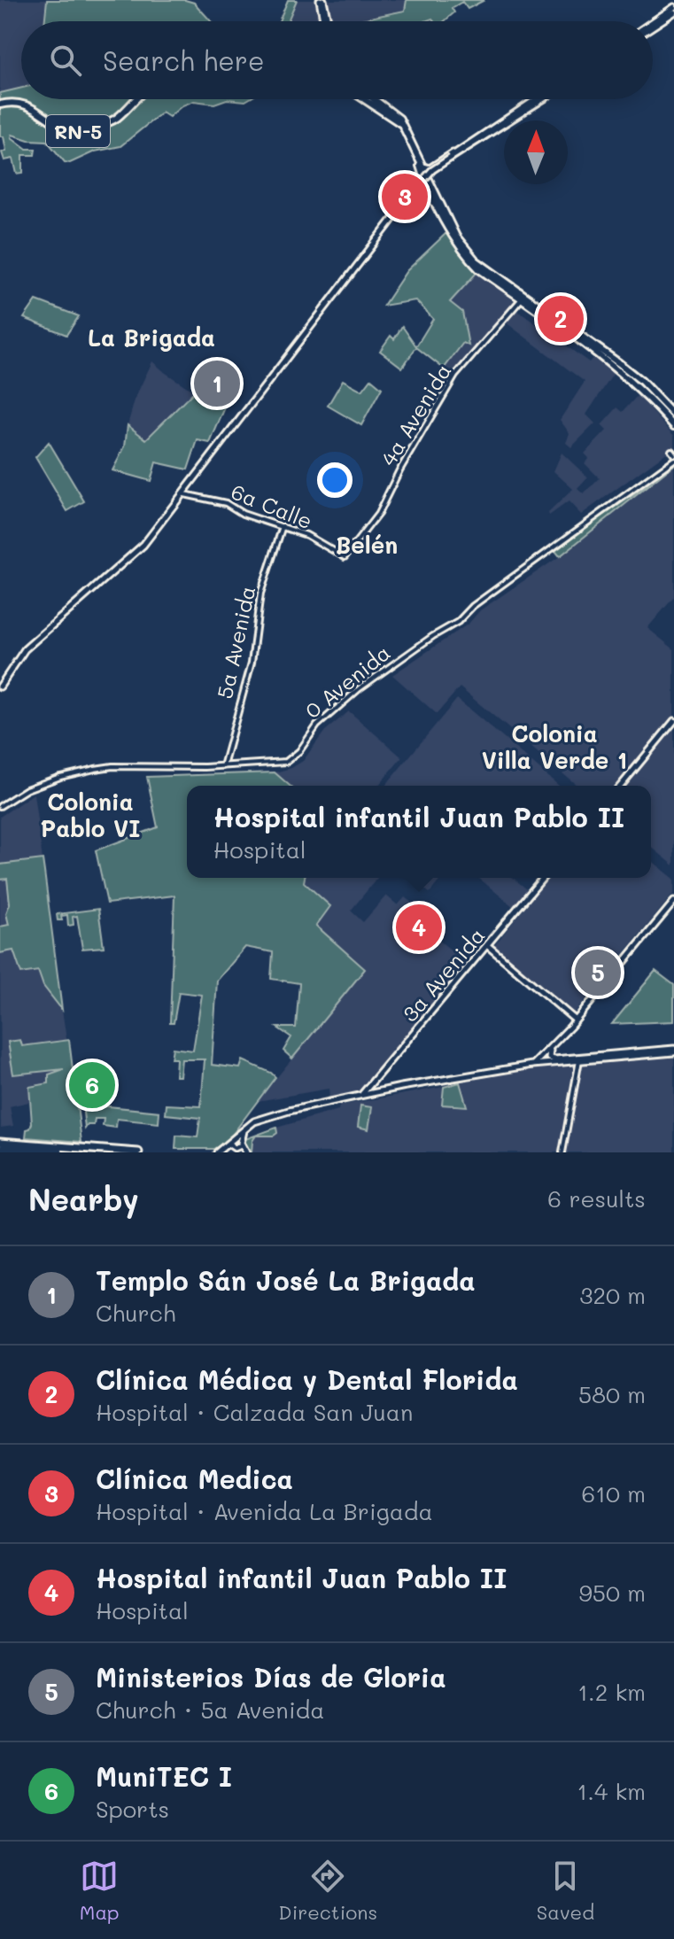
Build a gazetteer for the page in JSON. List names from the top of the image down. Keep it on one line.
{"streets":{"main road":["RN-5","3a Avenida"],"street":["4a Avenida","6a Calle","5a Avenida","0 Avenida"]},"crossings":[["4a Avenida","6a Calle"],["6a Calle","5a Avenida"],["5a Avenida","0 Avenida"]],"districts":["La Brigada","Belén","Colonia Villa Verde 1","Colonia Pablo VI"],"north":"top","page":{"search":"Search here","pins":["3","2","1","4","5","6"],"popup":["Hospital infantil Juan Pablo II","Hospital"],"heading":["Nearby","6 results"],"list":[{"mark":"1","name":"Templo Sán José La Brigada","note":"Church","value":"320 m"},{"mark":"2","name":"Clínica Médica y Dental Florida","note":"Hospital · Calzada San Juan","value":"580 m"},{"mark":"3","name":"Clínica Medica","note":"Hospital · Avenida La Brigada","value":"610 m"},{"mark":"4","name":"Hospital infantil Juan Pablo II","note":"Hospital","value":"950 m"},{"mark":"5","name":"Ministerios Días de Gloria","note":"Church · 5a Avenida","value":"1.2 km"},{"mark":"6","name":"MuniTEC I","note":"Sports","value":"1.4 km"}],"nav":["Map","Directions","Saved"]}}
